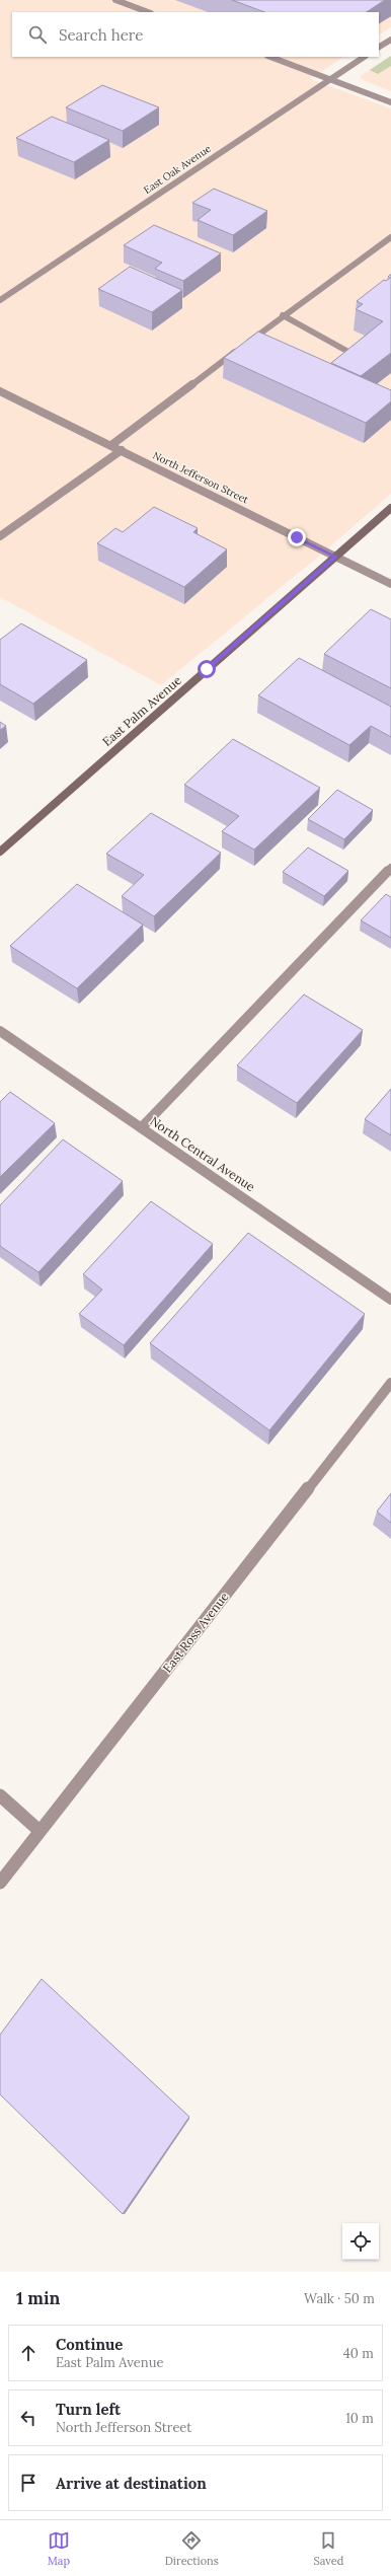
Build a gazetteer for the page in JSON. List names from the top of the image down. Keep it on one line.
{"streets":{"street":["East Oak Avenue","North Jefferson Street","East Palm Avenue","North Central Avenue","East Ross Avenue"]},"crossings":[["North Jefferson Street","East Palm Avenue"]],"page":{"search":"Search here","heading":["1 min","Walk · 50 m"],"list":[["Continue","East Palm Avenue","40 m"],["Turn left","North Jefferson Street","10 m"],"Arrive at destination"],"nav":["Map","Directions","Saved"]}}
